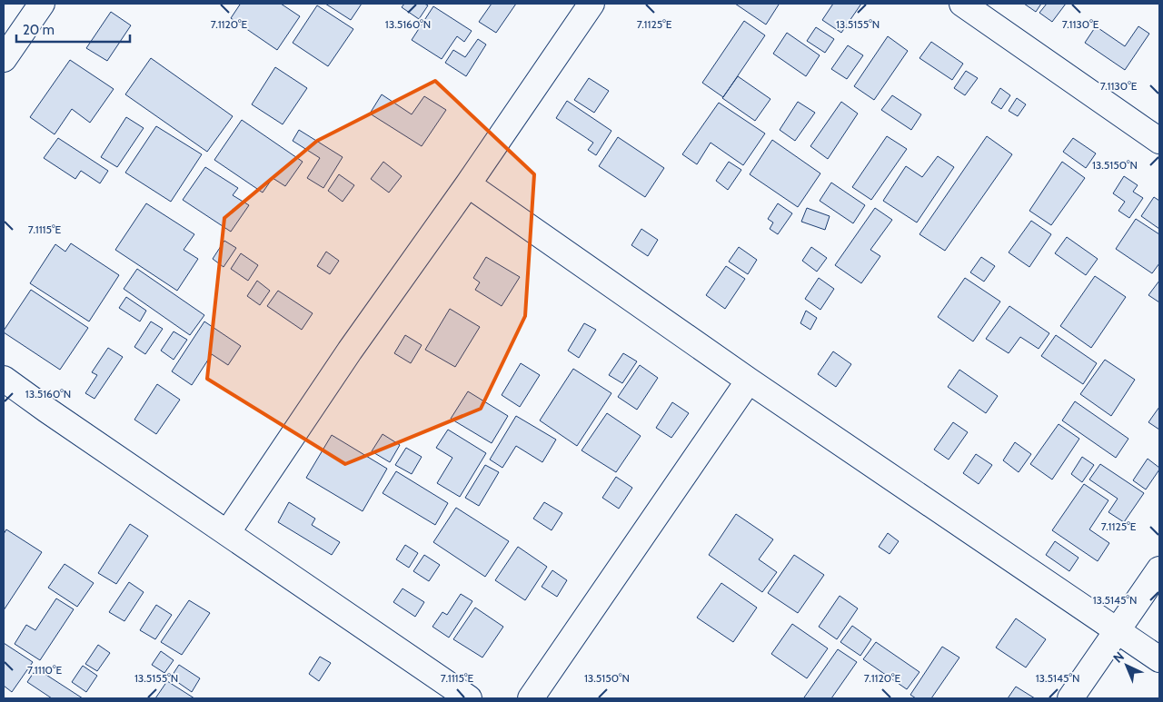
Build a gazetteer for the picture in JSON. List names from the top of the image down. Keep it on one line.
{"scale_bar":"20 m","north":"top left","coordinates":["13.5160°N","13.5155°N","7.1120°E","7.1125°E","7.1130°E","13.5150°N","7.1115°E","13.5145°N","7.1110°E"]}
